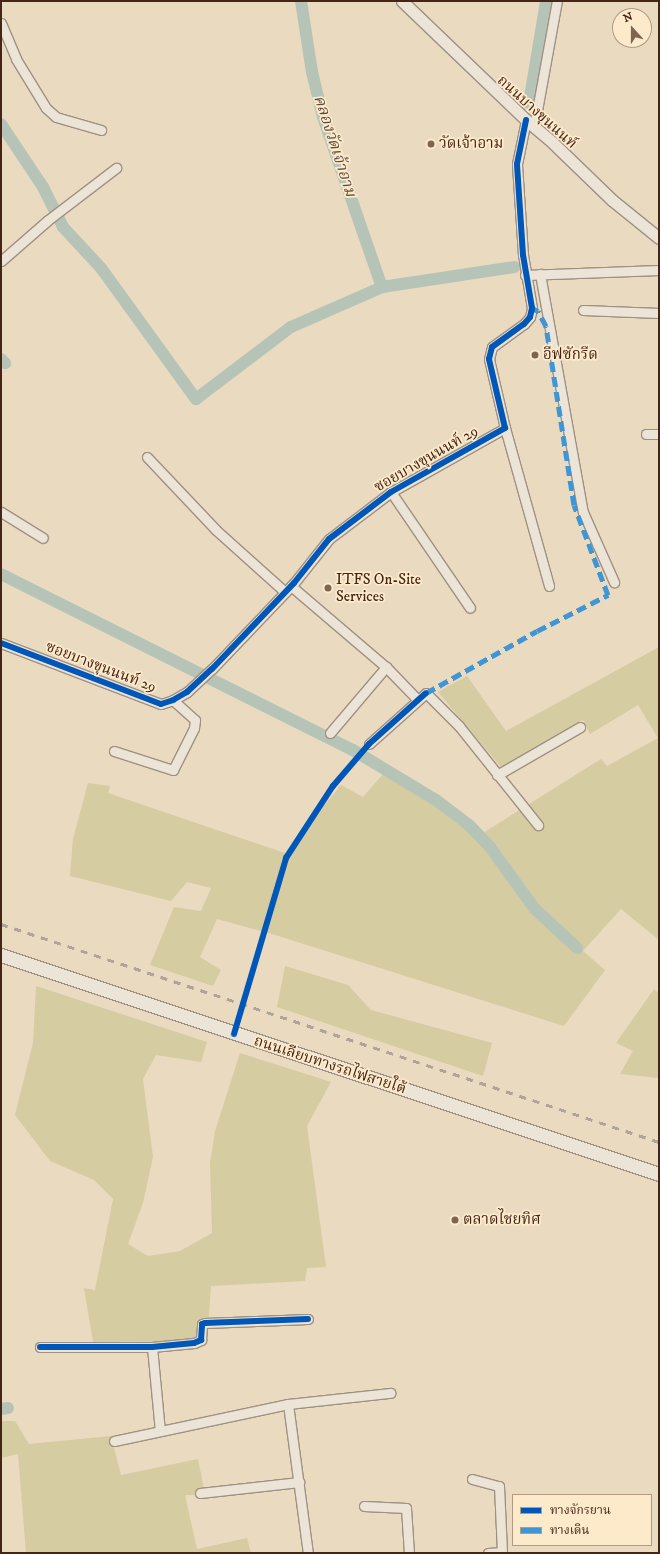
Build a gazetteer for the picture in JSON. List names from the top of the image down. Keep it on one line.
{"streets":{"main road":["ถนนเลียบทางรถไฟสายใต้"],"street":["ถนนบางขุนนนท์","ซอยบางขุนนนท์ 29"]},"water":["คลองวัดเจ้าอาม"],"places":["วัดเจ้าอาม","อีฟซักรีด","ITFS On-Site Services","ตลาดไชยทิศ"],"legend":["ทางจักรยาน","ทางเดิน"],"north":"top"}
